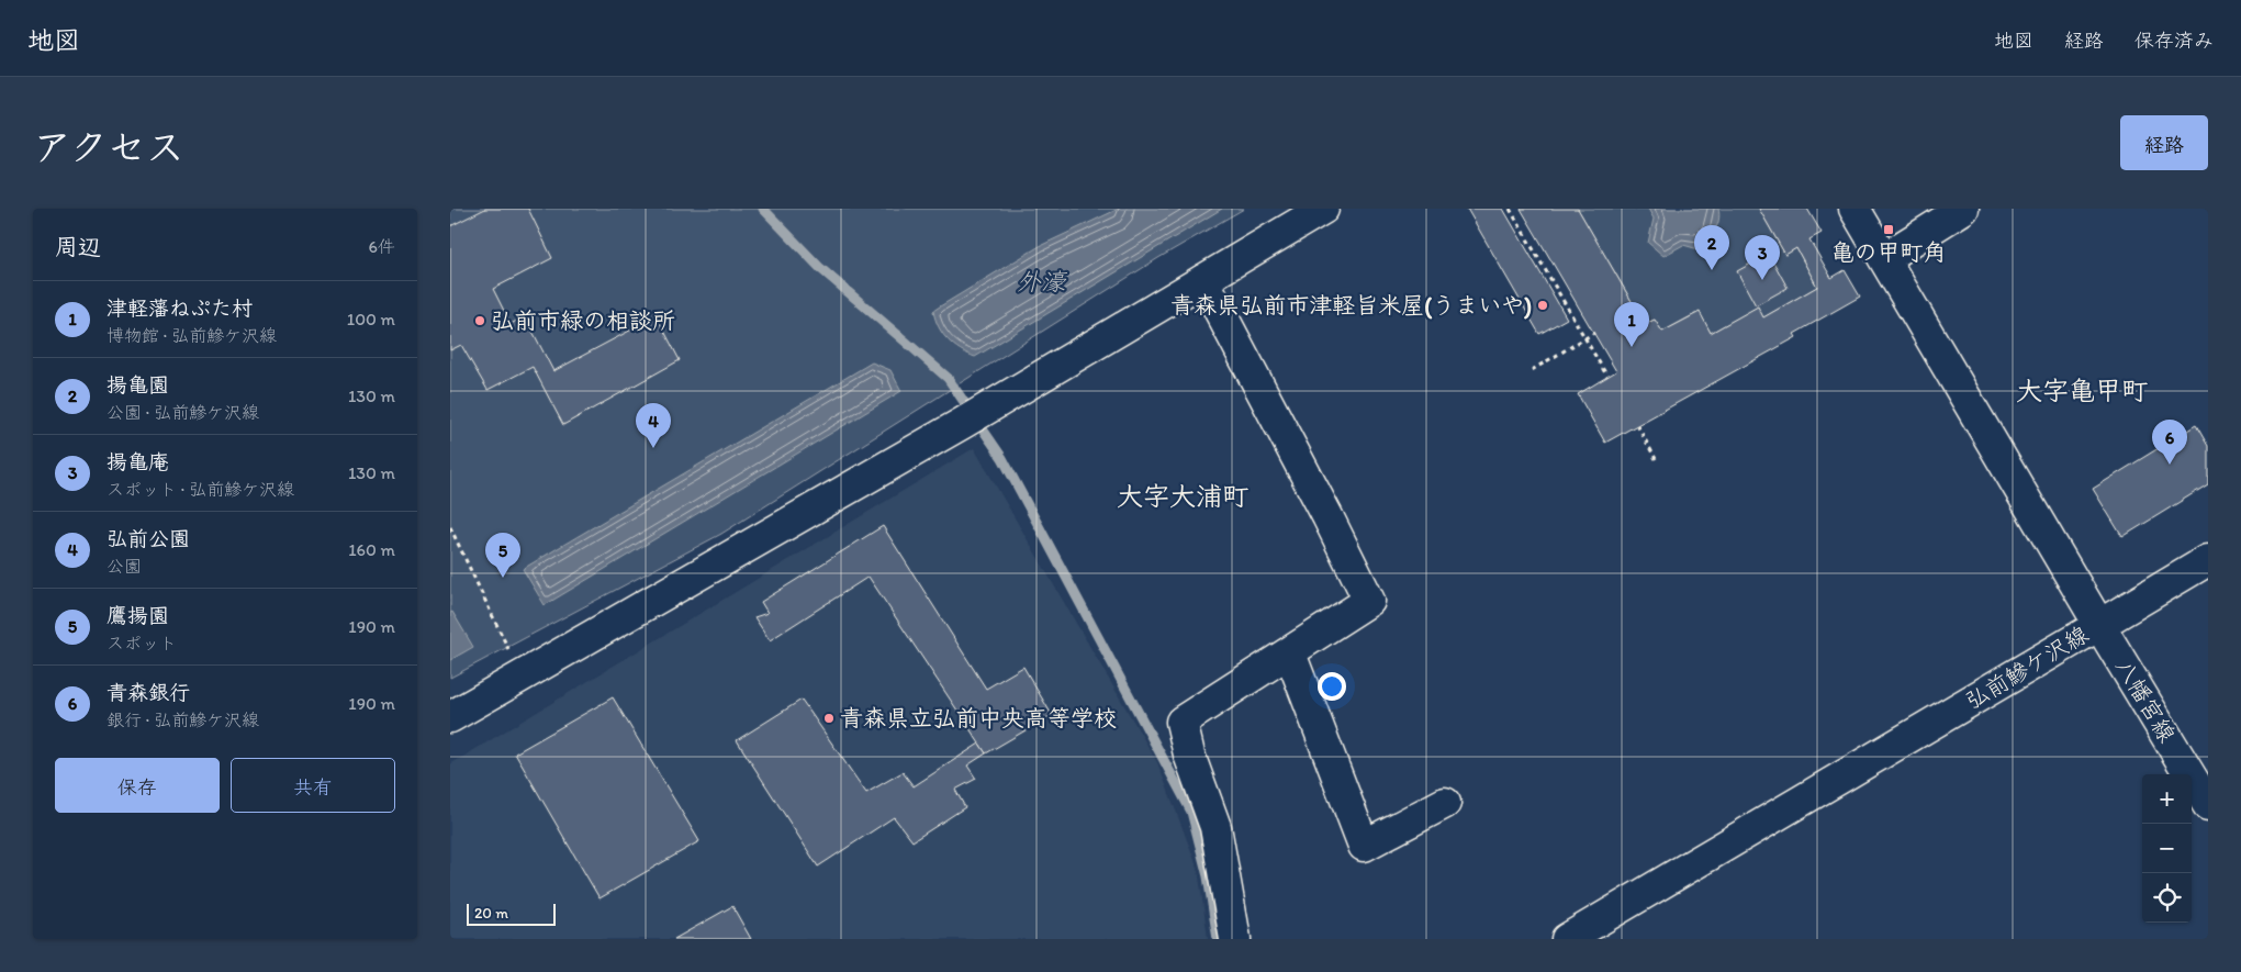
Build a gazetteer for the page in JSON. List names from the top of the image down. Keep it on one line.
{"streets":{"street":["弘前鰺ケ沢線","八幡宮線"]},"crossings":[["弘前鰺ケ沢線","八幡宮線"]],"districts":["大字亀甲町","大字大浦町"],"water":["外濠"],"places":{"transit":["亀の甲町角"],"other":["青森県弘前市津軽旨米屋(うまいや)","弘前市緑の相談所","青森県立弘前中央高等学校"]},"scale_bar":"20 m","page":{"header":"地図","nav":["地図","経路","保存済み"],"title":"アクセス","buttons":["経路",["保存","共有"]],"heading":["周辺","6件"],"pins":["2","3","1","4","6","5"],"list":[{"mark":"1","name":"津軽藩ねぷた村","note":"博物館 · 弘前鰺ケ沢線","value":"100 m"},{"mark":"2","name":"揚亀園","note":"公園 · 弘前鰺ケ沢線","value":"130 m"},{"mark":"3","name":"揚亀庵","note":"スポット · 弘前鰺ケ沢線","value":"130 m"},{"mark":"4","name":"弘前公園","note":"公園","value":"160 m"},{"mark":"5","name":"鷹揚園","note":"スポット","value":"190 m"},{"mark":"6","name":"青森銀行","note":"銀行 · 弘前鰺ケ沢線","value":"190 m"}],"map_buttons":["+","−"],"scale":"20 m"}}
